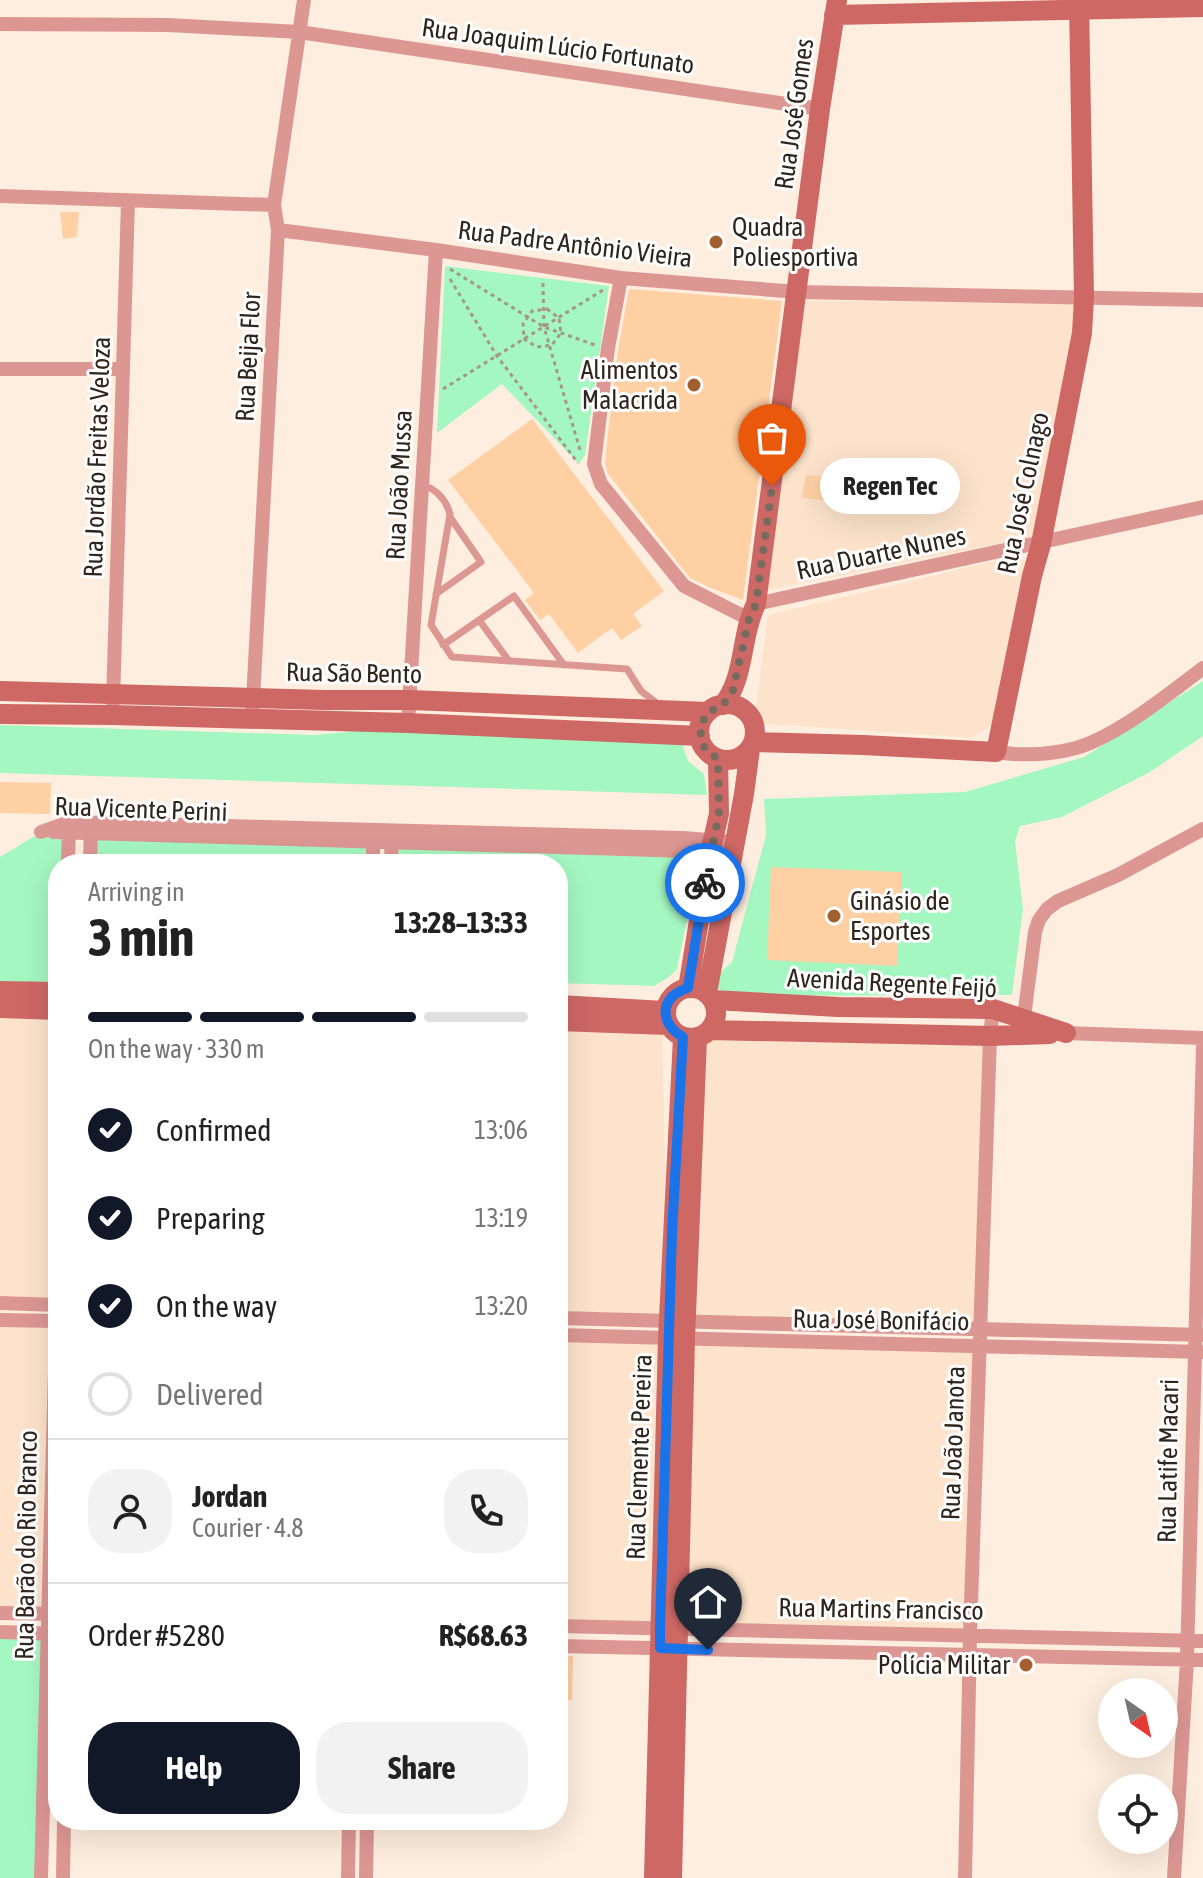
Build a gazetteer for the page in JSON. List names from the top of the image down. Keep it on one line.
{"streets":{"main road":["Rua José Gomes","Rua José Colnago","Rua São Bento","Avenida Regente Feijó","Rua Clemente Pereira"],"street":["Rua Joaquim Lúcio Fortunato","Rua Padre Antônio Vieira","Rua Beija Flor","Rua Jordão Freitas Veloza","Rua João Mussa","Rua Duarte Nunes","Rua Vicente Perini","Rua José Bonifácio","Rua João Janota","Rua Latife Macari","Rua Barão do Rio Branco","Rua Martins Francisco"]},"crossings":[["Rua Joaquim Lúcio Fortunato","Rua José Gomes"],["Rua Joaquim Lúcio Fortunato","Rua Beija Flor"],["Rua José Gomes","Rua Padre Antônio Vieira"],["Rua José Gomes","Rua Duarte Nunes"],["Rua José Gomes","Rua São Bento"],["Rua Padre Antônio Vieira","Rua Beija Flor"],["Rua Padre Antônio Vieira","Rua João Mussa"],["Rua Padre Antônio Vieira","Rua José Colnago"],["Rua Beija Flor","Rua São Bento"],["Rua Jordão Freitas Veloza","Rua São Bento"],["Rua João Mussa","Rua São Bento"],["Rua José Colnago","Rua Duarte Nunes"],["Avenida Regente Feijó","Rua João Janota"],["Avenida Regente Feijó","Rua Clemente Pereira"],["Rua José Bonifácio","Rua João Janota"],["Rua José Bonifácio","Rua Clemente Pereira"],["Rua José Bonifácio","Rua Latife Macari"],["Rua João Janota","Rua Martins Francisco"],["Rua Clemente Pereira","Rua Martins Francisco"],["Rua Latife Macari","Rua Martins Francisco"]],"places":["Quadra Poliesportiva","Alimentos Malacrida","Regen Tec","Ginásio de Esportes","Polícia Militar"],"north":"bottom right","page":{"bubble":"Regen Tec","heading":["3 min","Arriving in","13:28–13:33"],"panel":["Jordan","Courier · 4.8","Order #5280","R$68.63"],"bar":"On the way · 330 m","list":[["Confirmed","13:06"],["Preparing","13:19"],["On the way","13:20"],"Delivered"],"buttons":["Help","Share"]}}
